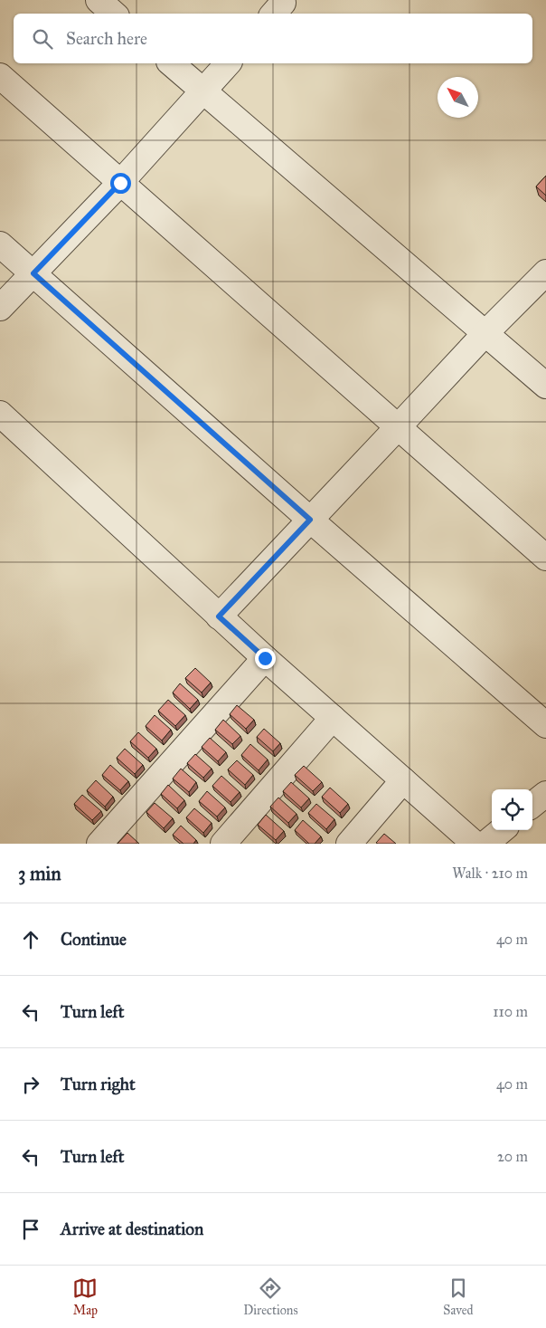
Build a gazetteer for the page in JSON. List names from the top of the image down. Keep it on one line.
{"north":"top left","page":{"search":"Search here","heading":["3 min","Walk · 210 m"],"list":[["Continue","40 m"],["Turn left","110 m"],["Turn right","40 m"],["Turn left","20 m"],"Arrive at destination"],"nav":["Map","Directions","Saved"]}}
